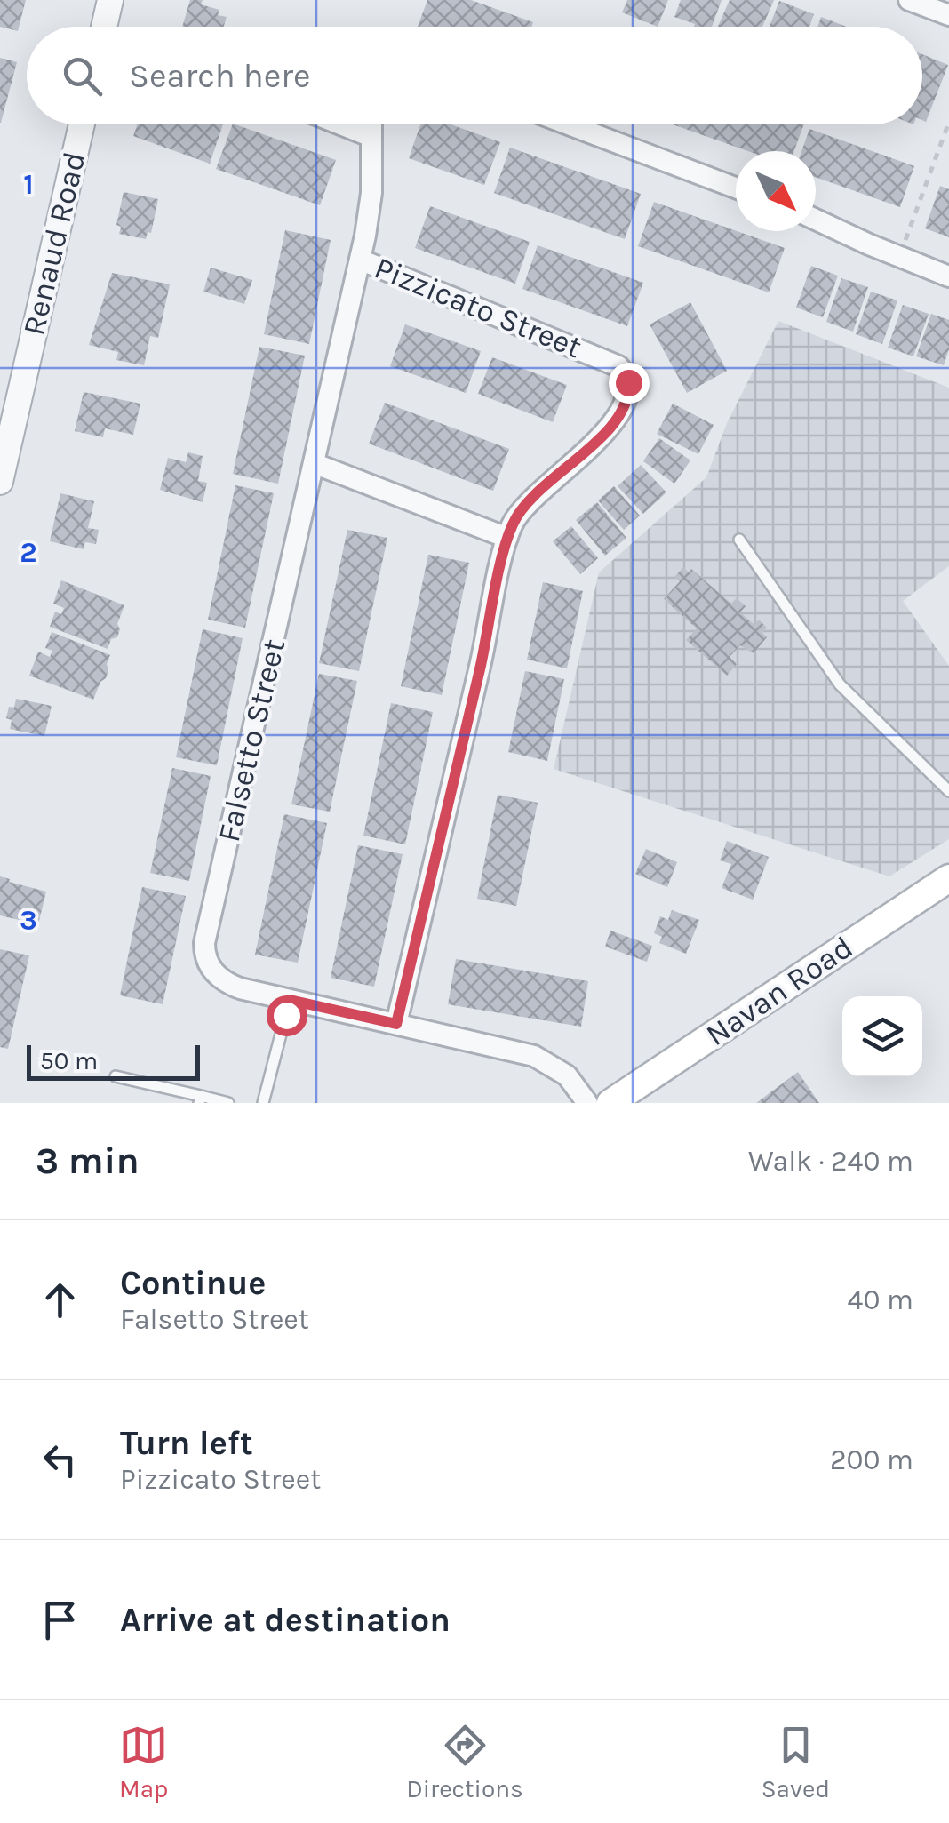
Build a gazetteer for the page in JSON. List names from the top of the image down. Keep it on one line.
{"streets":{"main road":["Navan Road"],"street":["Renaud Road","Pizzicato Street","Falsetto Street"]},"crossings":[["Pizzicato Street","Falsetto Street"]],"scale_bar":"50 m","north":"bottom right","page":{"search":"Search here","scale":"50 m","heading":["3 min","Walk · 240 m"],"list":[["Continue","Falsetto Street","40 m"],["Turn left","Pizzicato Street","200 m"],"Arrive at destination"],"nav":["Map","Directions","Saved"]},"grid":{"rows":["1","2","3"]}}
